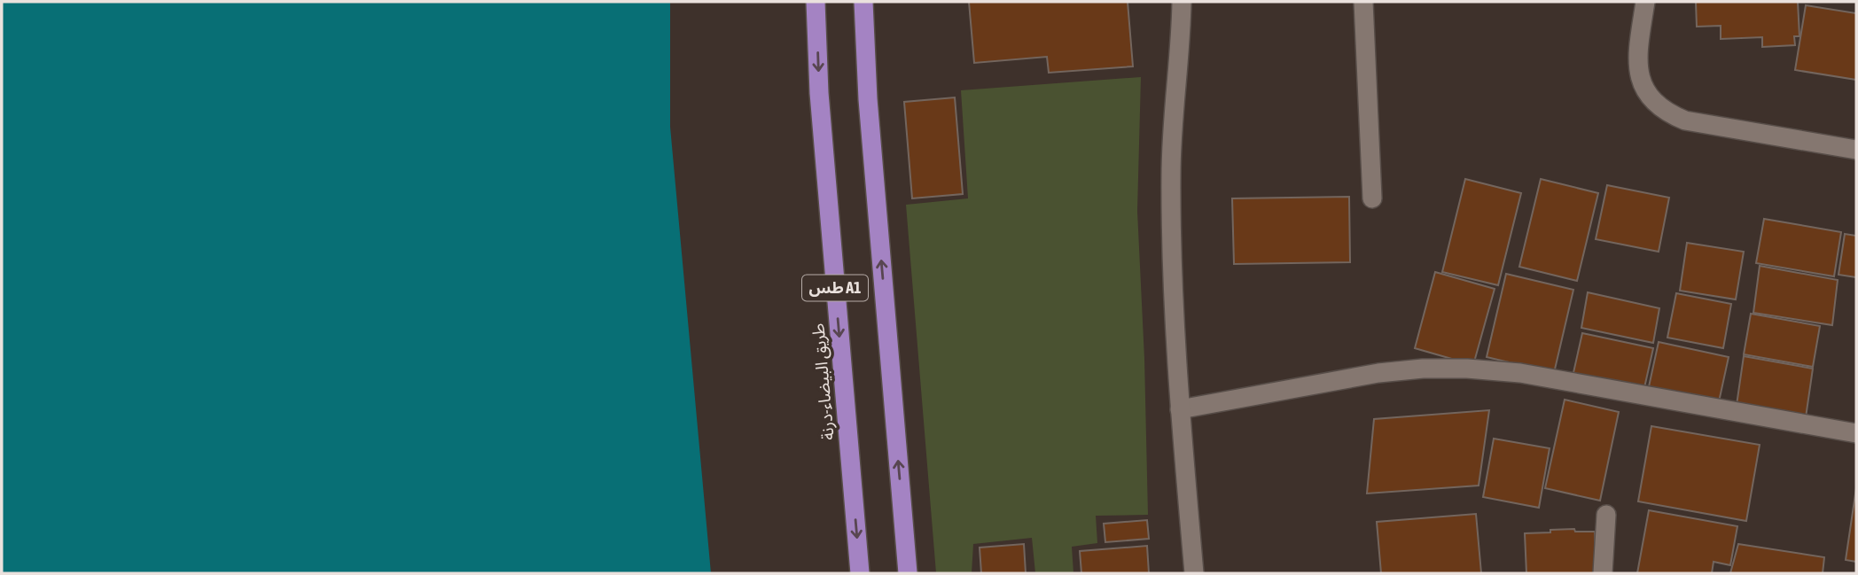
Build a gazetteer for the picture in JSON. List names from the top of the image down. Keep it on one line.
{"streets":{"highway":["طس A1","طريق البيضاء-درنة"]}}
